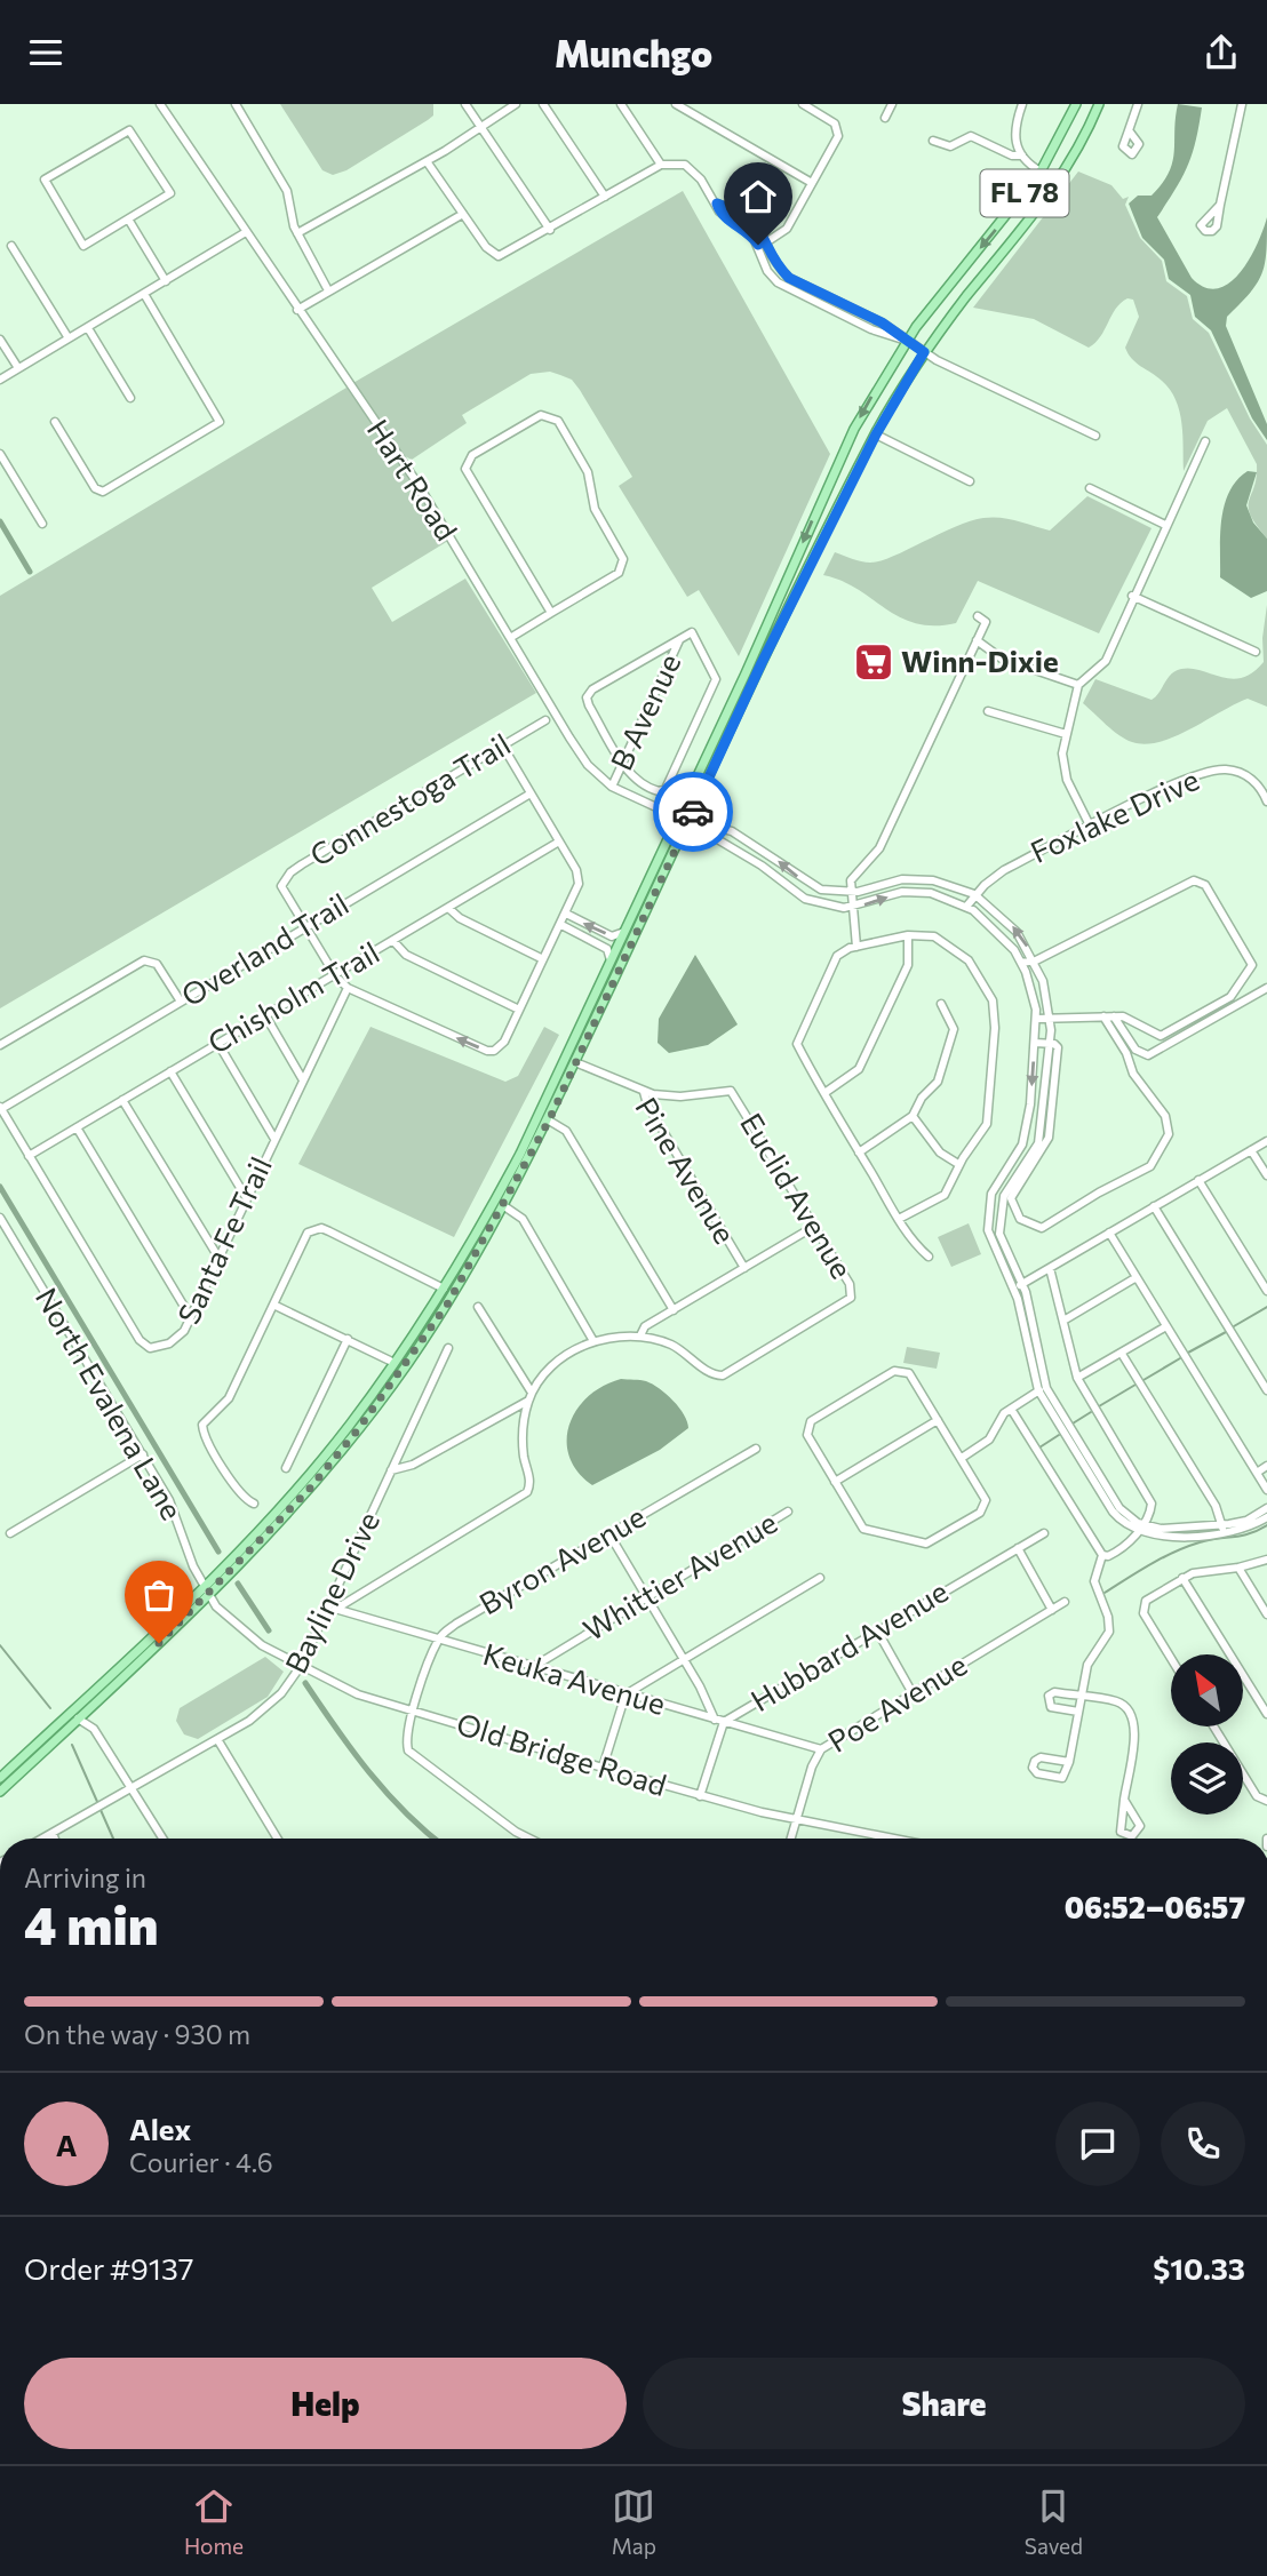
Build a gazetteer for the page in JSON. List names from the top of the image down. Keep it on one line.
{"streets":{"main road":["FL 78"],"street":["Hart Road","B Avenue","Connestoga Trail","Foxlake Drive","Overland Trail","Chisholm Trail","Pine Avenue","Euclid Avenue","Santa Fe Trail","North Evalena Lane","Byron Avenue","Whittier Avenue","Bayline Drive","Hubbard Avenue","Keuka Avenue","Poe Avenue","Old Bridge Road"]},"crossings":[["FL 78","Hart Road"],["FL 78","Pine Avenue"],["FL 78","North Evalena Lane"],["FL 78","Old Bridge Road"],["Hart Road","B Avenue"],["Connestoga Trail","Overland Trail"],["Overland Trail","Santa Fe Trail"],["Chisholm Trail","Santa Fe Trail"],["Pine Avenue","Euclid Avenue"],["North Evalena Lane","Old Bridge Road"],["Byron Avenue","Keuka Avenue"],["Whittier Avenue","Keuka Avenue"],["Bayline Drive","Keuka Avenue"],["Bayline Drive","Old Bridge Road"],["Hubbard Avenue","Keuka Avenue"],["Hubbard Avenue","Old Bridge Road"],["Keuka Avenue","Poe Avenue"],["Poe Avenue","Old Bridge Road"]],"places":{"supermarket":["Winn-Dixie"]},"north":"top left","page":{"header":"Munchgo","heading":["4 min","Arriving in","06:52–06:57"],"panel":["Alex","Courier · 4.6","Order #9137","$10.33"],"bar":"On the way · 930 m","round":"A","buttons":["Help","Share"],"tabs":["Home","Map","Saved"]}}
